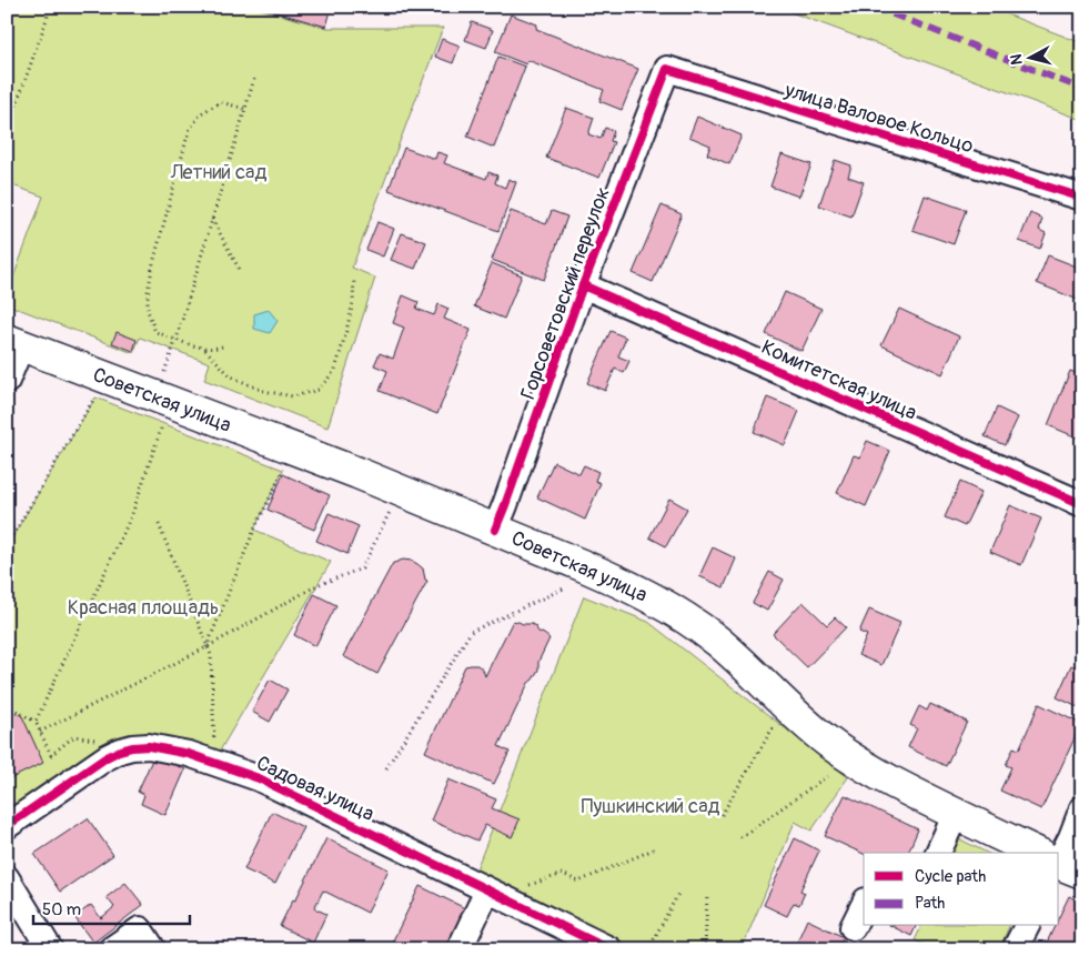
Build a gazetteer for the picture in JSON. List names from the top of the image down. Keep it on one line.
{"streets":{"main road":["Советская улица"],"street":["улица Валовое Кольцо","Горсоветовский переулок","Комитетская улица","Садовая улица"]},"crossings":[["улица Валовое Кольцо","Горсоветовский переулок"],["Горсоветовский переулок","Комитетская улица"],["Горсоветовский переулок","Советская улица"]],"parks":["Летний сад","Красная площадь","Пушкинский сад"],"legend":["Cycle path","Path"],"scale_bar":"50 m","north":"left"}
